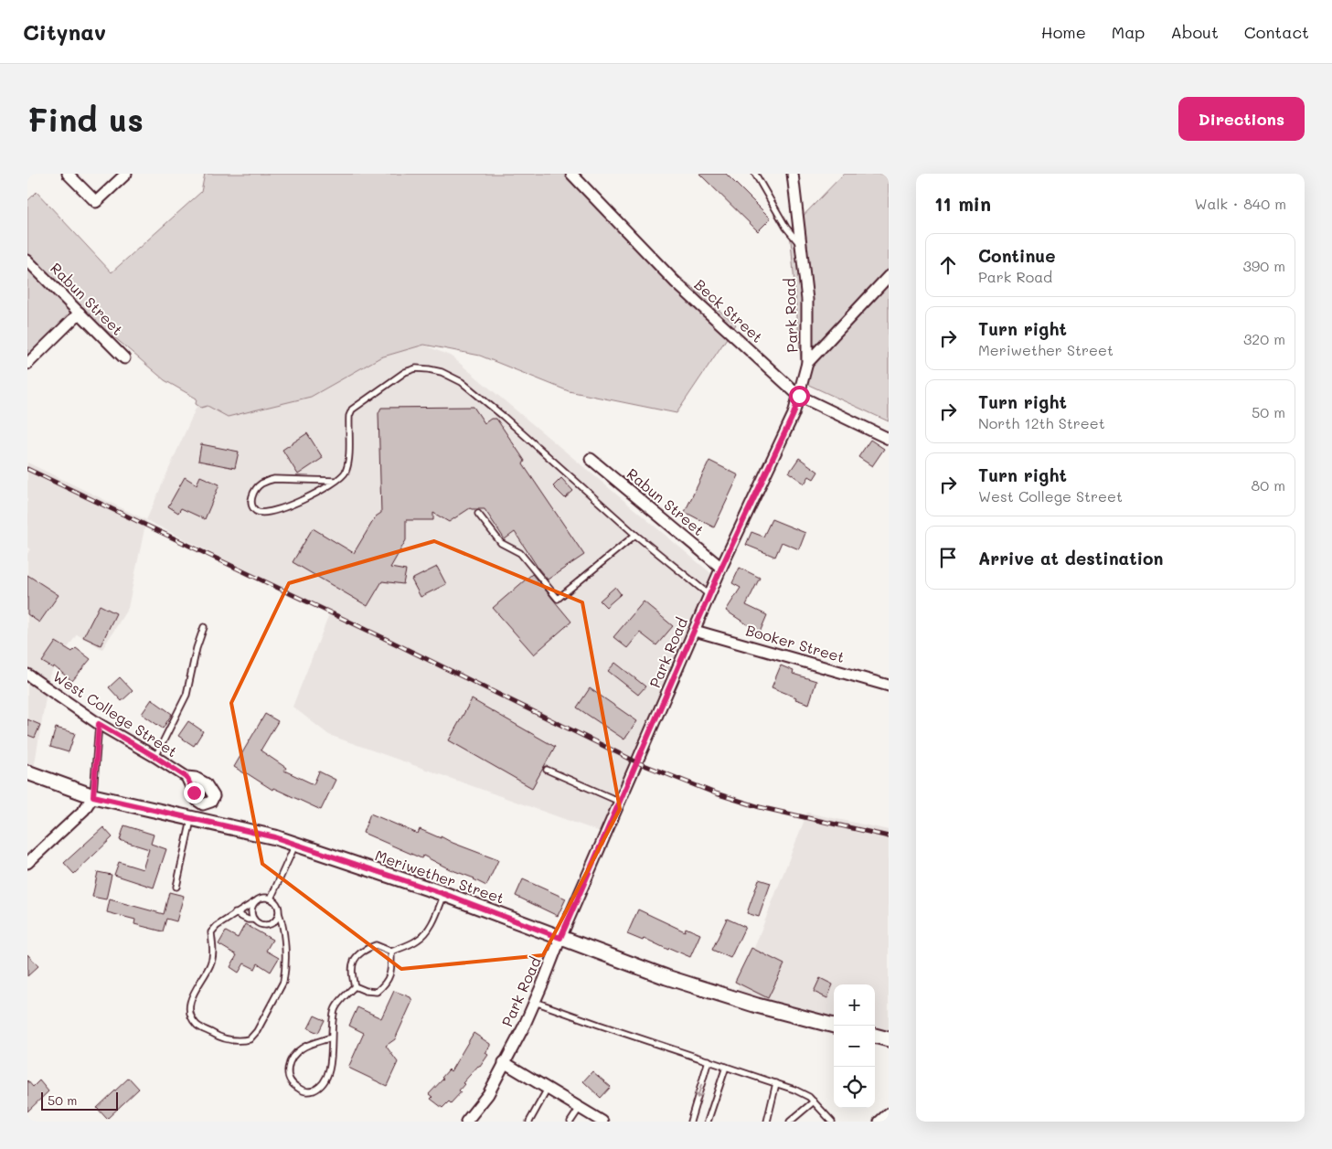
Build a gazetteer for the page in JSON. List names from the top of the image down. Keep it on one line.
{"streets":{"street":["Rabun Street","Beck Street","Park Road","Booker Street","West College Street","Meriwether Street"]},"crossings":[["Rabun Street","Park Road"],["Beck Street","Park Road"],["Park Road","Booker Street"],["Park Road","Meriwether Street"]],"scale_bar":"50 m","page":{"header":"Citynav","nav":["Home","Map","About","Contact"],"buttons":"Directions","title":"Find us","heading":["11 min","Walk · 840 m"],"list":[["Continue","Park Road","390 m"],["Turn right","Meriwether Street","320 m"],["Turn right","North 12th Street","50 m"],["Turn right","West College Street","80 m"],"Arrive at destination"],"map_buttons":["+","−"],"scale":"50 m"}}
